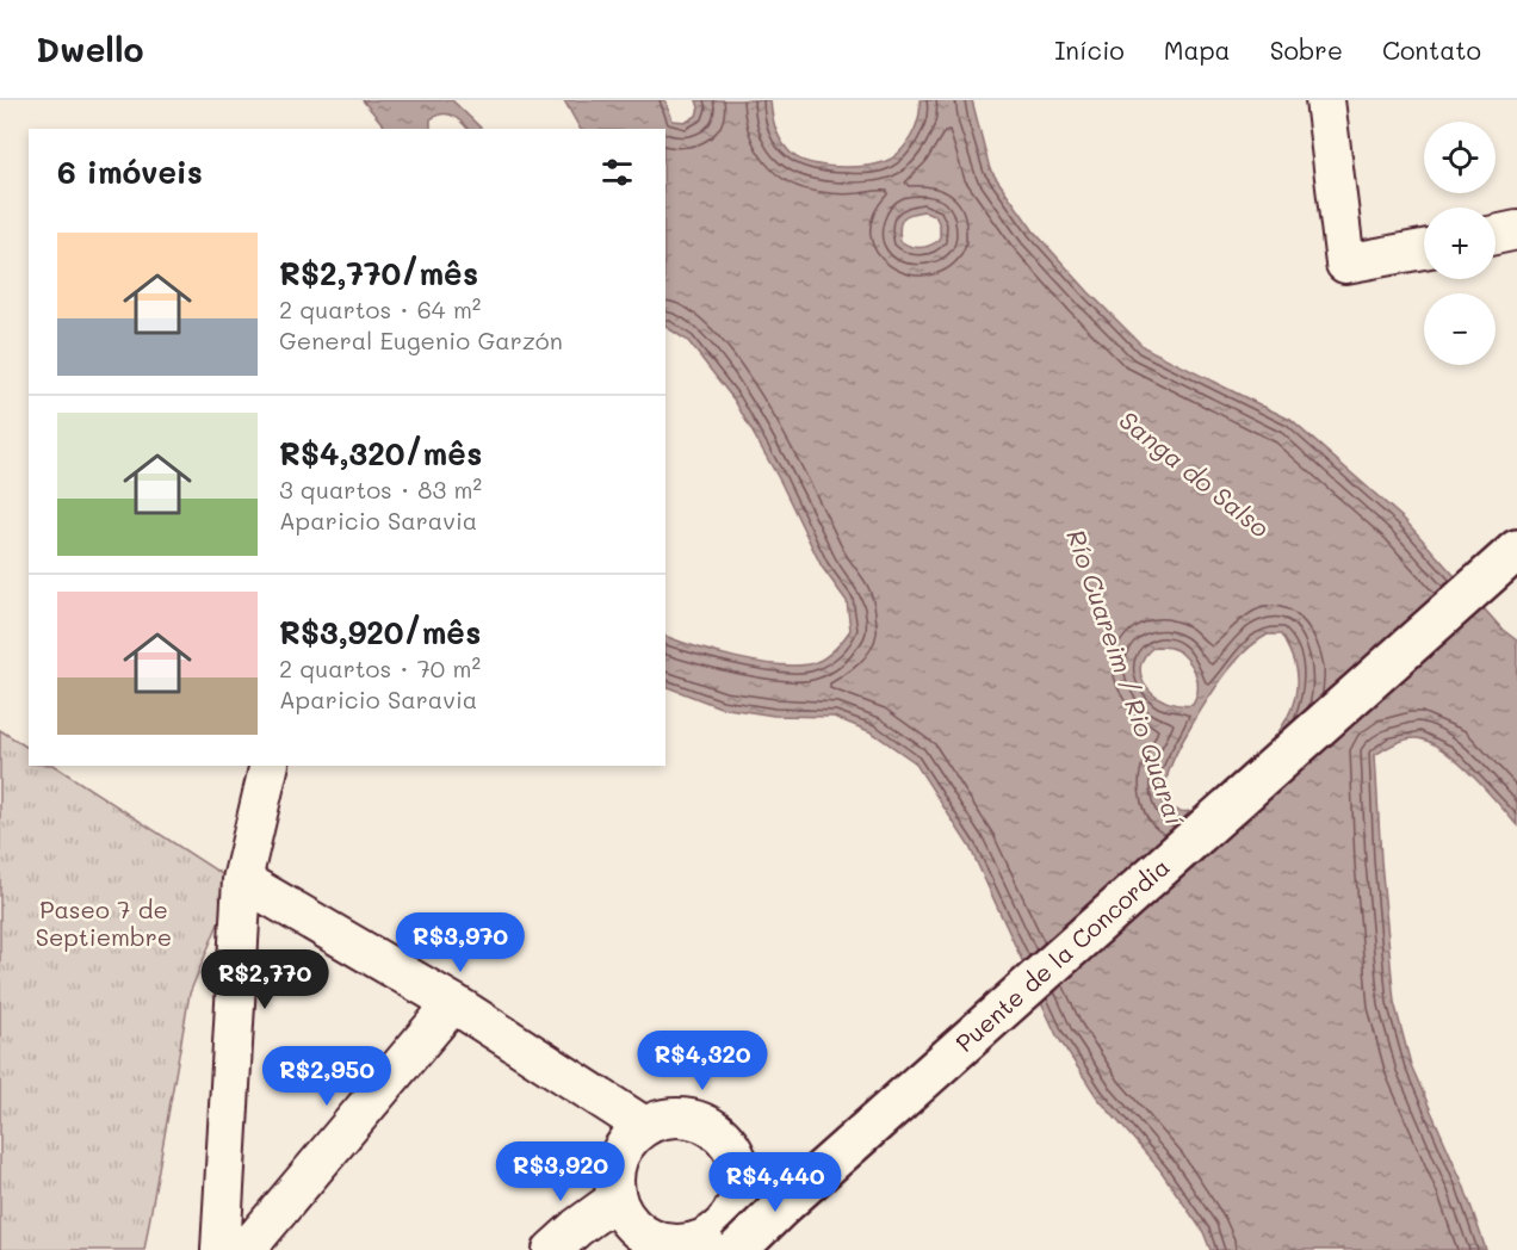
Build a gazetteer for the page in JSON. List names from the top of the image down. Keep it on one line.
{"streets":{"main road":["Puente de la Concordia"]},"water":["Sanga do Salso","Río Cuareim / Rio Quaraí"],"parks":["Paseo 7 de Septiembre"],"page":{"header":"Dwello","nav":["Início","Mapa","Sobre","Contato"],"map_buttons":["+","−"],"heading":"6 imóveis","list":[{"name":"R$2,770/mês","note":"2 quartos · 64 m² · General Eugenio Garzón"},{"name":"R$4,320/mês","note":"3 quartos · 83 m² · Aparicio Saravia"},{"name":"R$3,920/mês","note":"2 quartos · 70 m² · Aparicio Saravia"}],"price":["R$3,970","R$2,770","R$4,320","R$2,950","R$3,920","R$4,440"]}}
